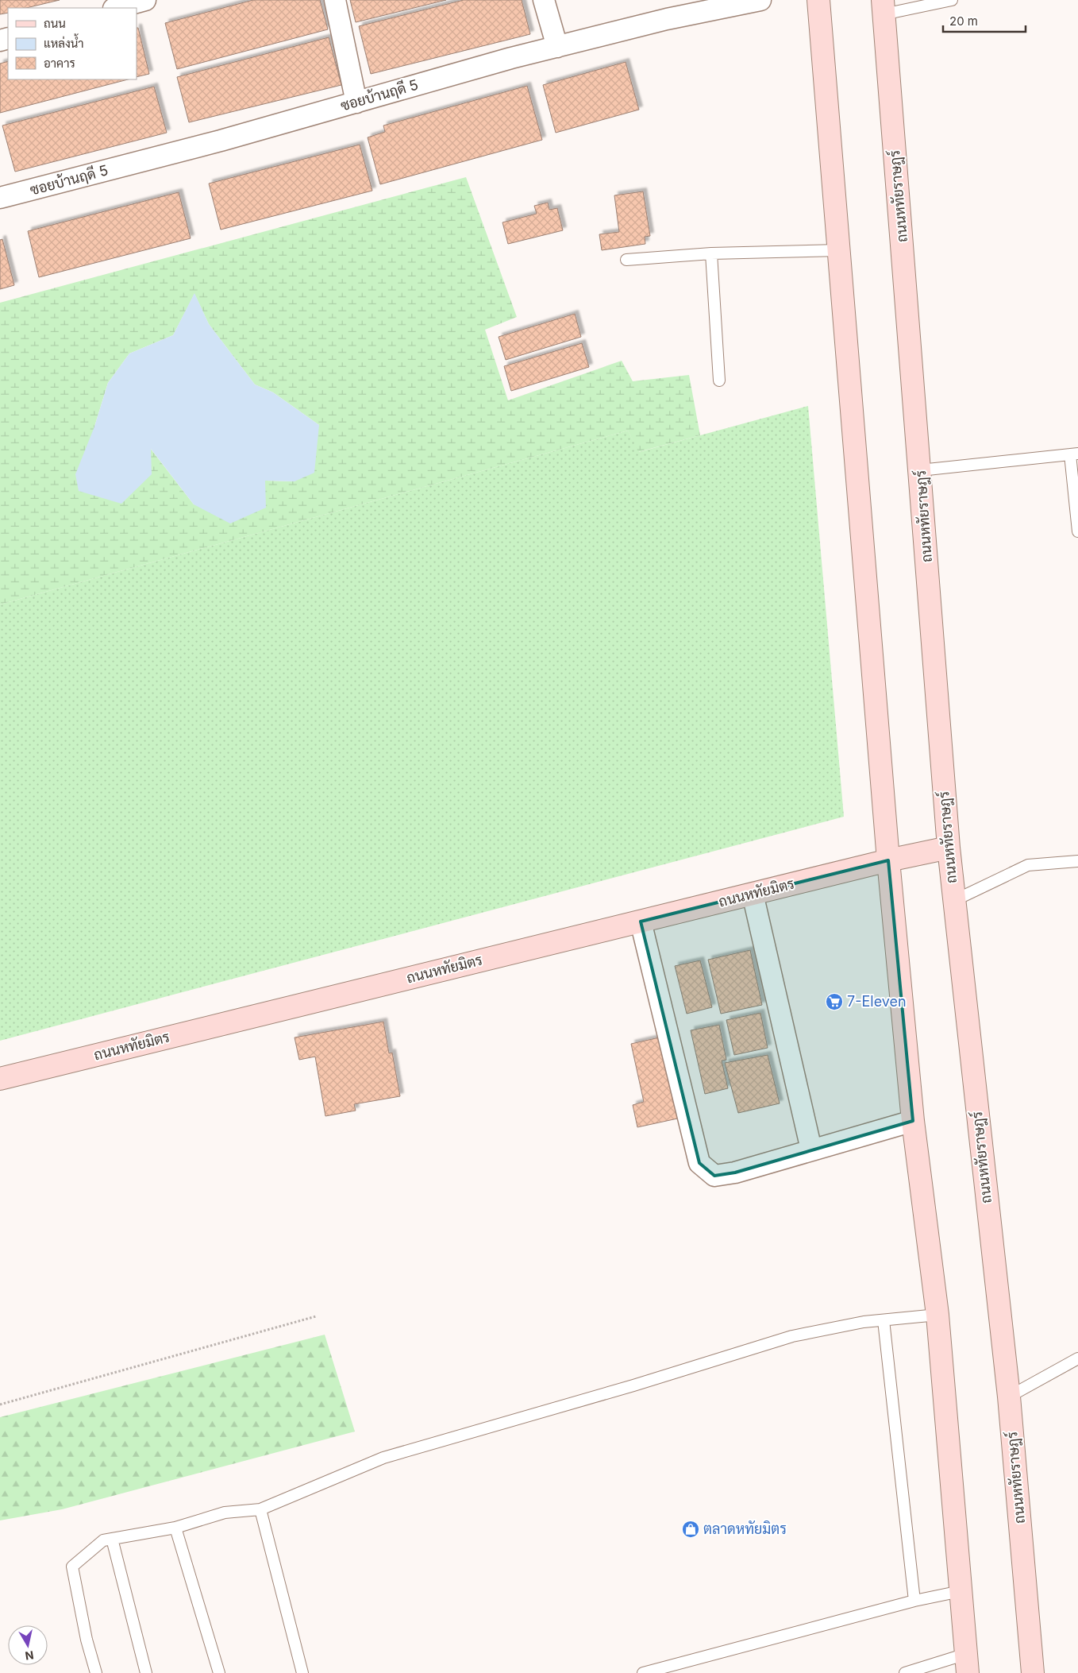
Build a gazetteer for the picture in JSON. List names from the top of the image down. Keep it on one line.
{"streets":{"main road":["ถนนหทัยราษฎร์","ถนนหทัยมิตร"],"street":["ซอยบ้านฤดี 5"]},"crossings":[["ถนนหทัยราษฎร์","ถนนหทัยมิตร"]],"places":{"supermarket":["7-Eleven"],"shop":["ตลาดหทัยมิตร"]},"legend":["ถนน","แหล่งน้ำ","อาคาร"],"scale_bar":"20 m","north":"bottom"}
